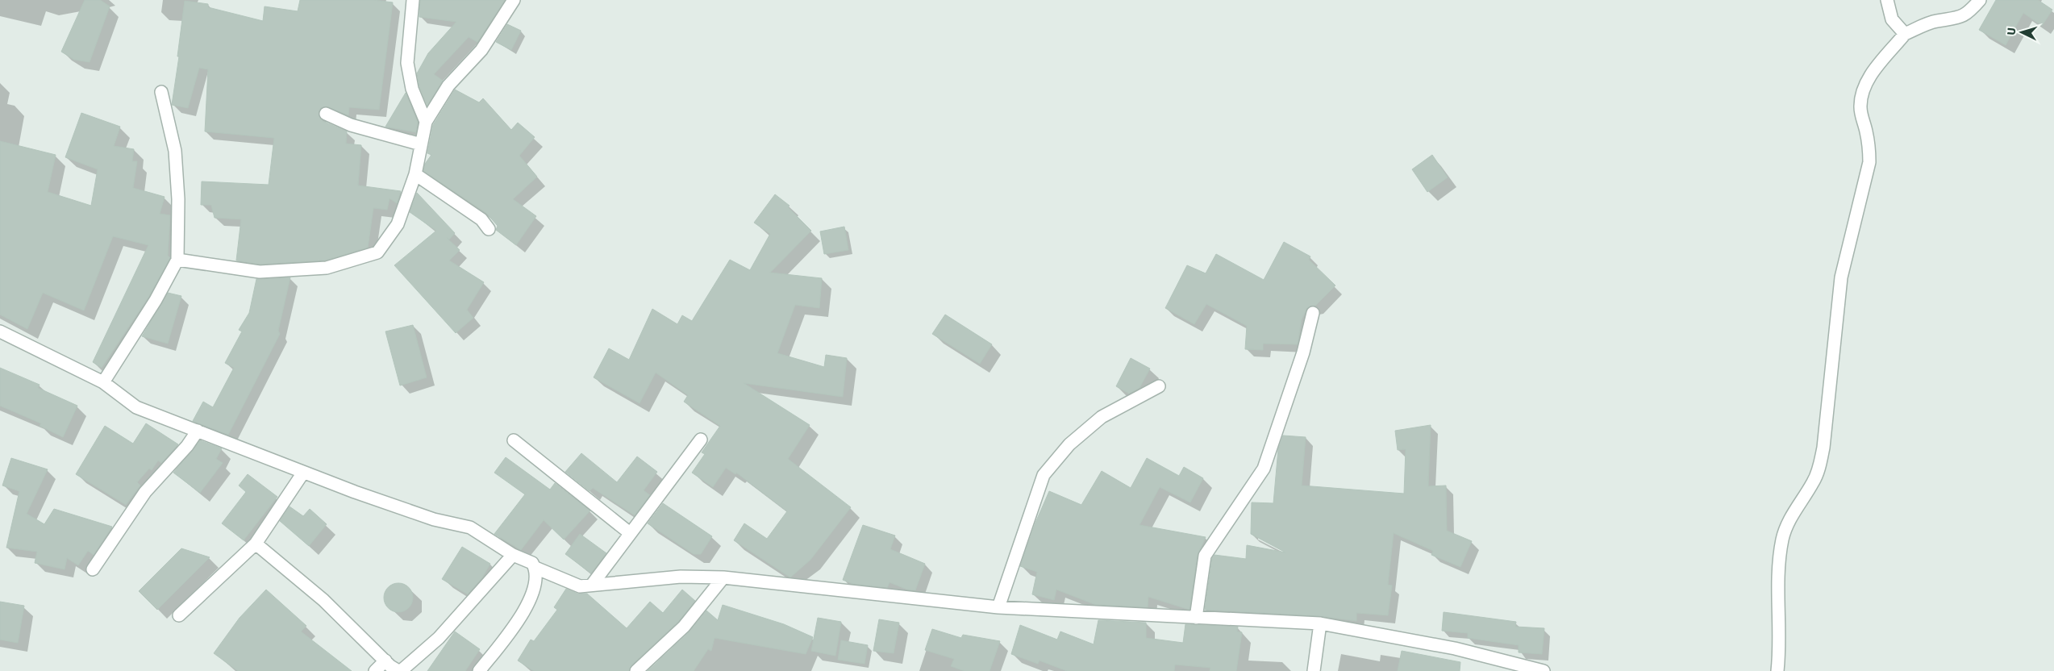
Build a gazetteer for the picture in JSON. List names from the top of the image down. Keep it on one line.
{"north":"left"}
